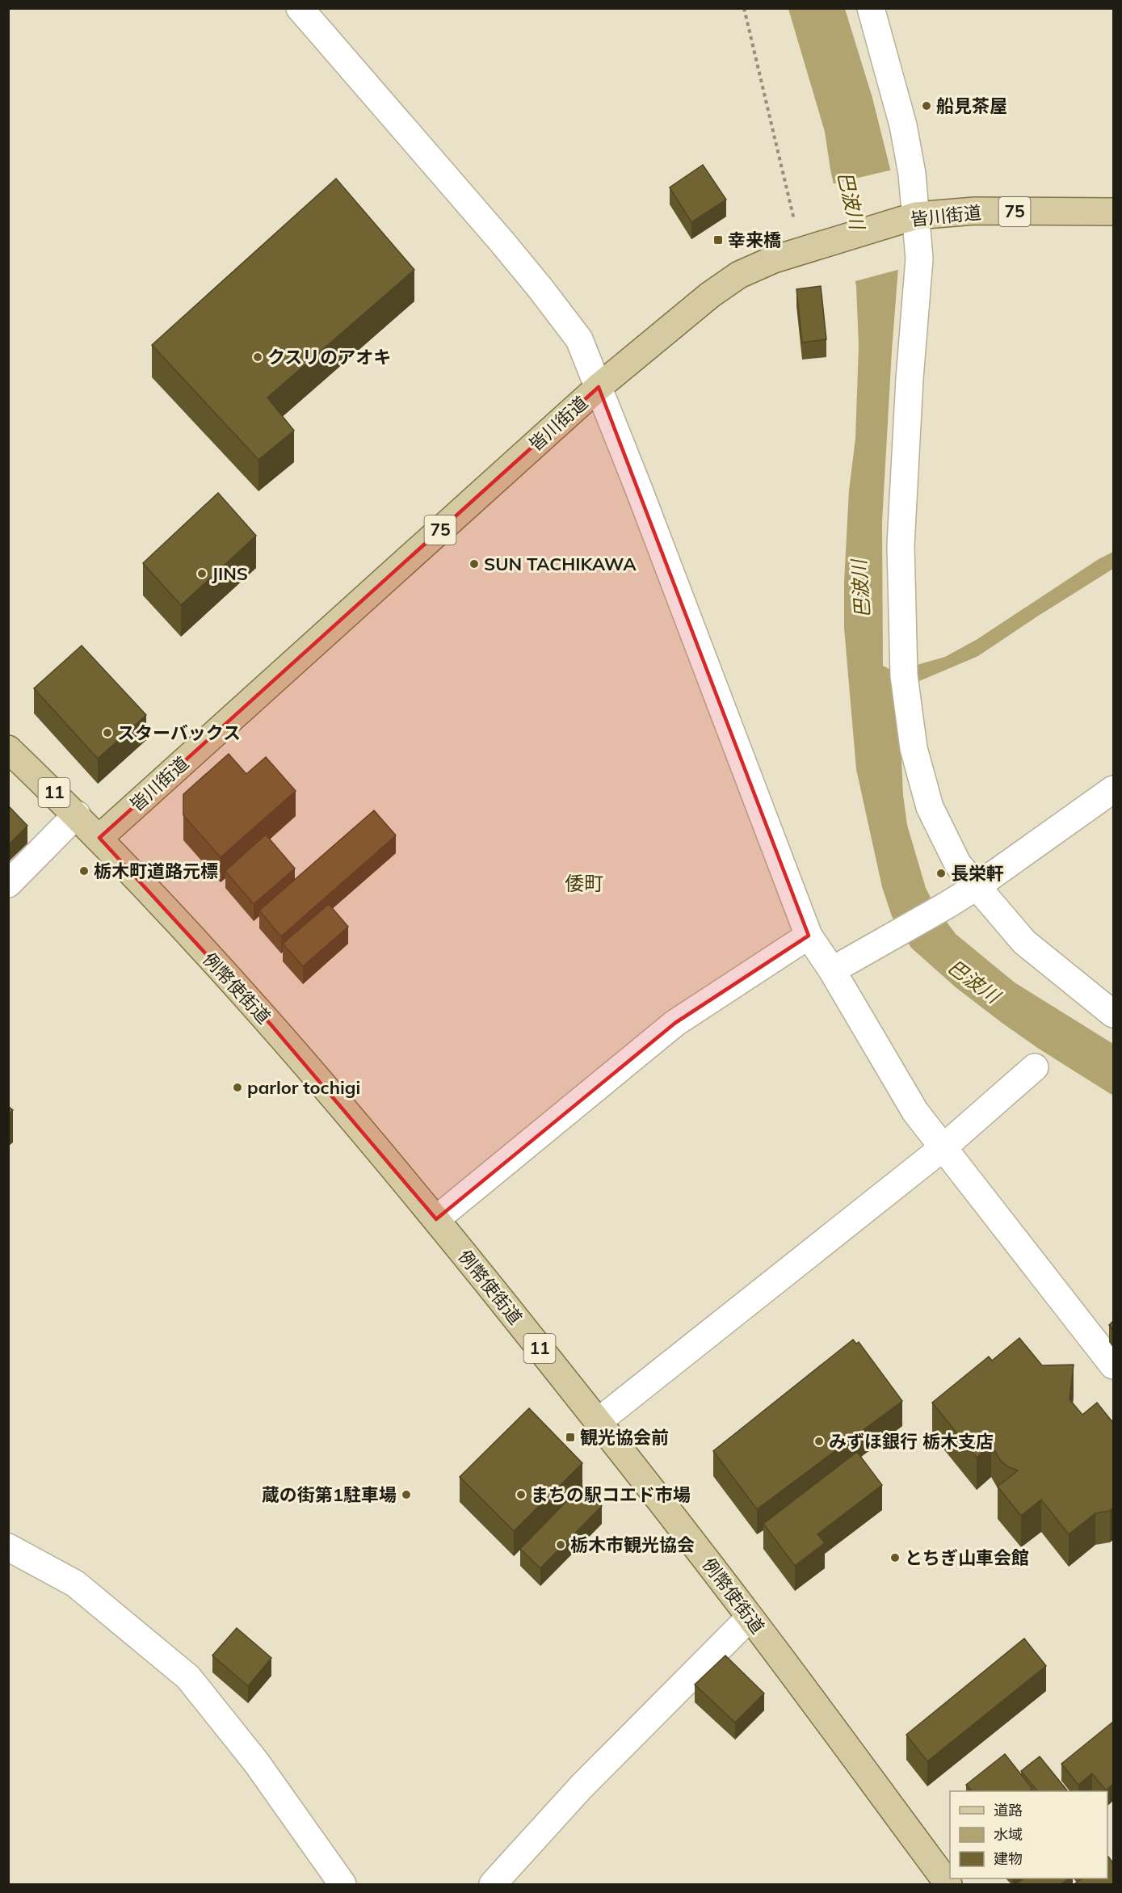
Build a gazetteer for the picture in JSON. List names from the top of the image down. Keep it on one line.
{"streets":{"main road":["75","皆川街道","11","例幣使街道"]},"crossings":[["皆川街道","例幣使街道"]],"districts":["倭町"],"water":["巴波川"],"places":{"other":["船見茶屋","クスリのアオキ","SUN TACHIKAWA","JINS","スターバックス","栃木町道路元標","長栄軒","parlor tochigi","みずほ銀行 栃木支店","蔵の街第1駐車場","まちの駅コエド市場","栃木市観光協会","とちぎ山車会館"],"transit":["幸来橋","観光協会前"]},"legend":["道路","水域","建物"]}
